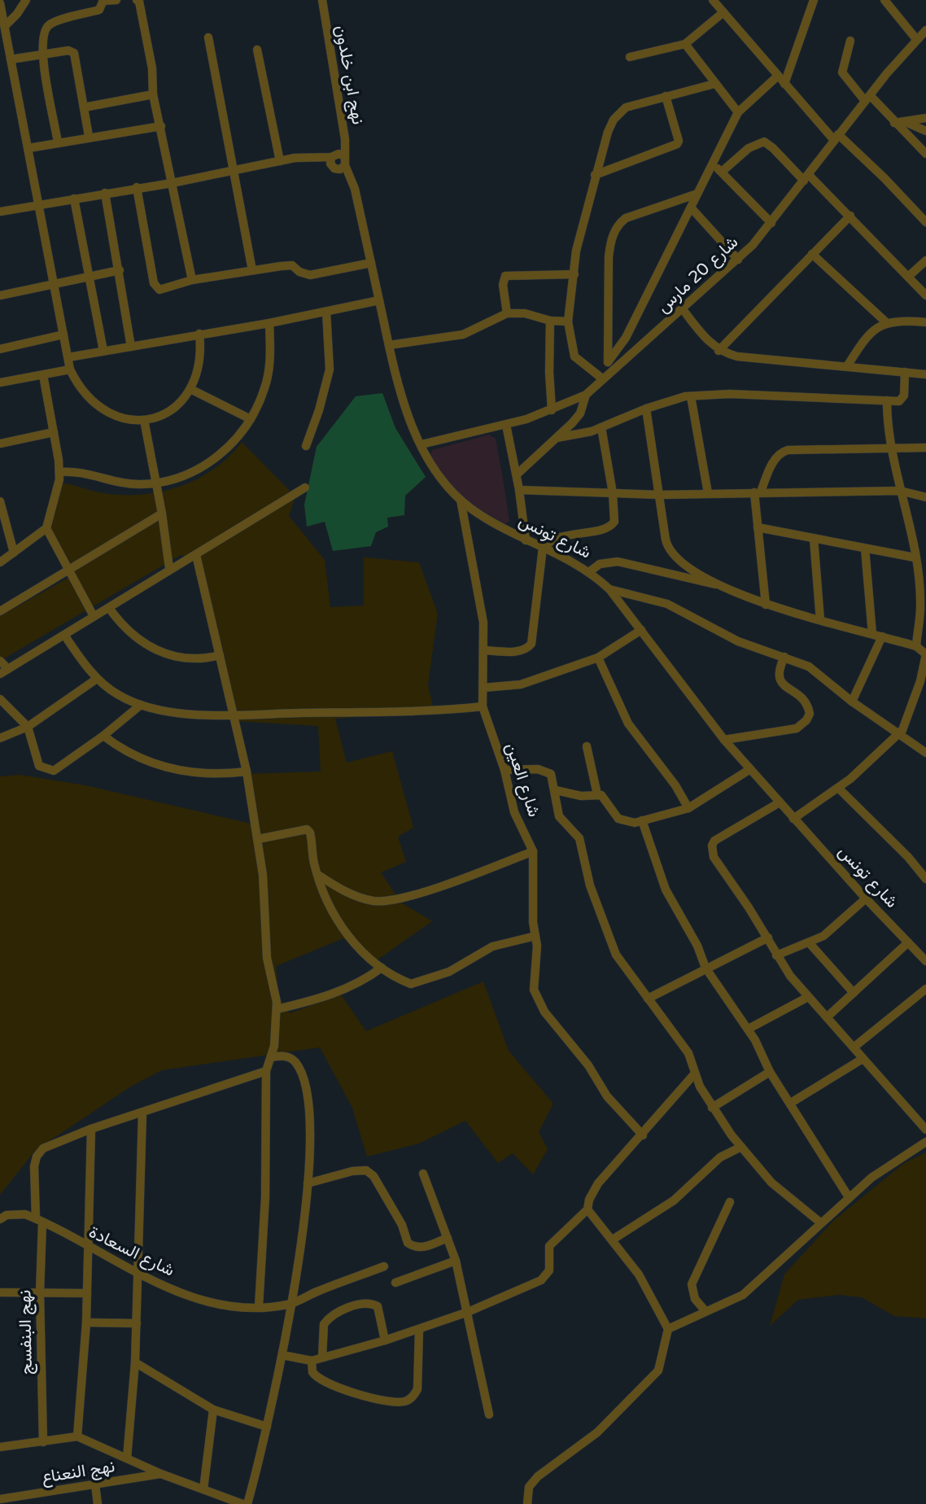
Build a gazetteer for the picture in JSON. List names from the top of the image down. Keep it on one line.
{"streets":{"street":["نهج ابن خلدون","شارع 20 مارس","شارع تونس","شارع العين","شارع السعادة","نهج البنفسج","نهج النعناع"]},"crossings":[["نهج ابن خلدون","شارع تونس"],["شارع 20 مارس","شارع تونس"],["شارع تونس","شارع العين"],["شارع السعادة","نهج البنفسج"]]}
